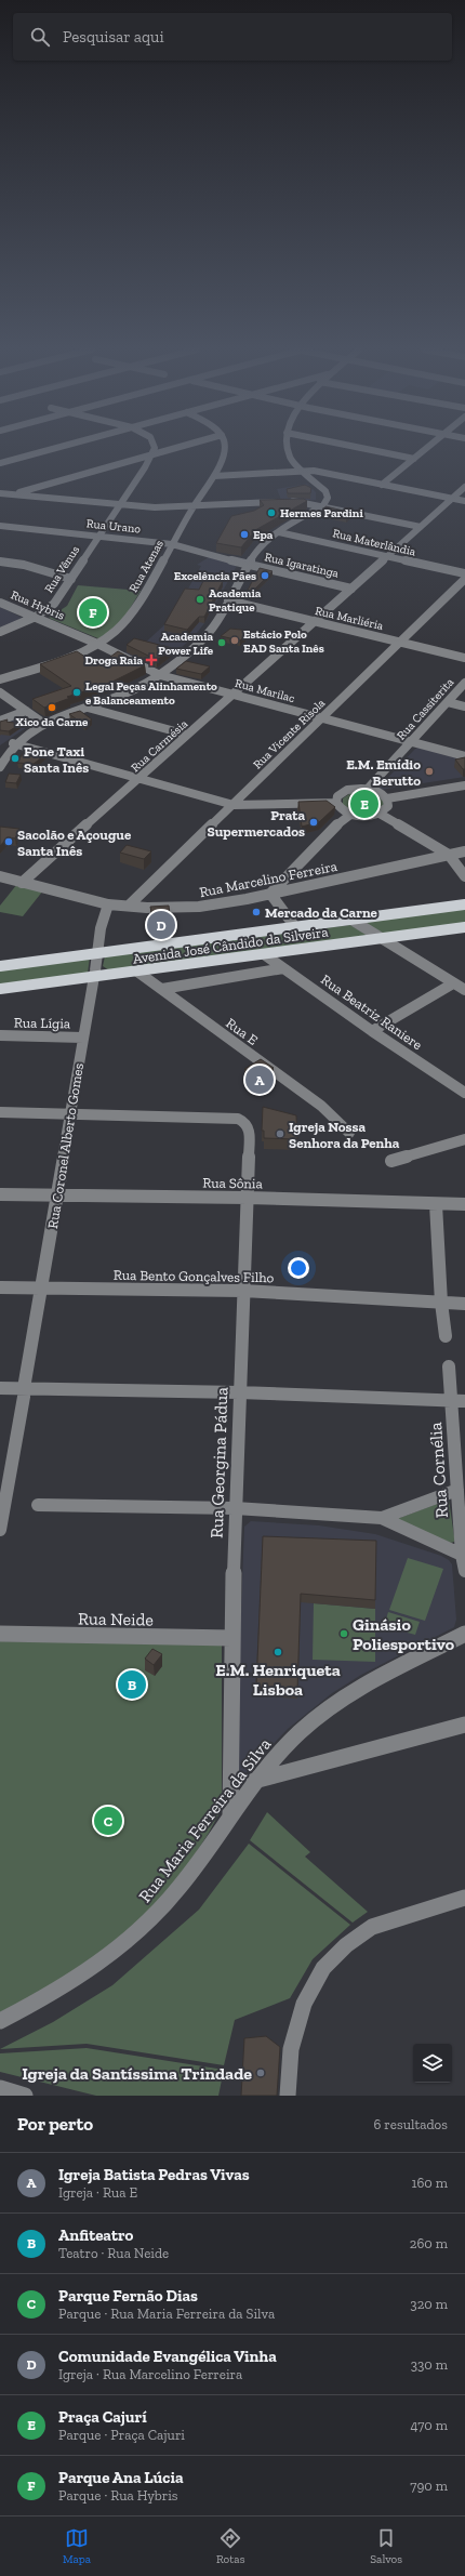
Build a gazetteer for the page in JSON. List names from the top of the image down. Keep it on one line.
{"streets":{"main road":["Avenida José Cândido da Silveira"],"street":["Rua Urano","Rua Materlândia","Rua Igaratinga","Rua Atenas","Rua Vênus","Rua Hybris","Rua Marliéria","Rua Marilac","Rua Cassiterita","Rua Vicente Risola","Rua Carmésia","Rua Marcelino Ferreira","Rua Beatriz Raniere","Rua Lígia","Rua E","Rua Coronel Alberto Gomes","Rua Sônia","Rua Bento Gonçalves Filho","Rua Georgina Pádua","Rua Cornélia","Rua Neide","Rua Maria Ferreira da Silva"]},"crossings":[["Rua Urano","Rua Igaratinga"],["Rua Urano","Rua Atenas"],["Rua Urano","Rua Vênus"],["Rua Materlândia","Rua Carmésia"],["Rua Igaratinga","Rua Carmésia"],["Rua Atenas","Rua Hybris"],["Rua Vênus","Rua Hybris"],["Rua Hybris","Rua Marilac"],["Rua Marliéria","Rua Vicente Risola"],["Rua Marliéria","Rua Carmésia"],["Rua Marilac","Rua Cassiterita"],["Rua Marilac","Rua Vicente Risola"],["Rua Marilac","Rua Carmésia"],["Rua Vicente Risola","Rua Marcelino Ferreira"],["Rua Carmésia","Rua Marcelino Ferreira"],["Rua Marcelino Ferreira","Rua Coronel Alberto Gomes"],["Avenida José Cândido da Silveira","Rua Beatriz Raniere"],["Avenida José Cândido da Silveira","Rua E"],["Avenida José Cândido da Silveira","Rua Coronel Alberto Gomes"],["Rua Lígia","Rua Coronel Alberto Gomes"],["Rua Coronel Alberto Gomes","Rua Sônia"],["Rua Coronel Alberto Gomes","Rua Bento Gonçalves Filho"],["Rua Coronel Alberto Gomes","Rua Georgina Pádua"],["Rua Sônia","Rua Georgina Pádua"],["Rua Bento Gonçalves Filho","Rua Georgina Pádua"],["Rua Georgina Pádua","Rua Neide"],["Rua Georgina Pádua","Rua Maria Ferreira da Silva"]],"places":{"other":["Hermes Pardini","Epa","Excelência Pães","Academia Pratique","Estácio Polo EAD Santa Inês","Academia Power Life","Legal Peças Alinhamento e Balanceamento","Xico da Carne","Fone Taxi Santa Inês","E.M. Emídio Berutto","Prata Supermercados","Sacolão e Açougue Santa Inês","Mercado da Carne","Igreja Nossa Senhora da Penha","Ginásio Poliesportivo","E.M. Henriqueta Lisboa","Igreja da Santíssima Trindade"],"health":["Droga Raia"]},"page":{"search":"Pesquisar aqui","pins":["F","E","D","A","B","C"],"heading":["Por perto","6 resultados"],"list":[{"mark":"A","name":"Igreja Batista Pedras Vivas","note":"Igreja · Rua E","value":"160 m"},{"mark":"B","name":"Anfiteatro","note":"Teatro · Rua Neide","value":"260 m"},{"mark":"C","name":"Parque Fernão Dias","note":"Parque · Rua Maria Ferreira da Silva","value":"320 m"},{"mark":"D","name":"Comunidade Evangélica Vinha","note":"Igreja · Rua Marcelino Ferreira","value":"330 m"},{"mark":"E","name":"Praça Cajurí","note":"Parque · Praça Cajuri","value":"470 m"},{"mark":"F","name":"Parque Ana Lúcia","note":"Parque · Rua Hybris","value":"790 m"}],"nav":["Mapa","Rotas","Salvos"]}}
